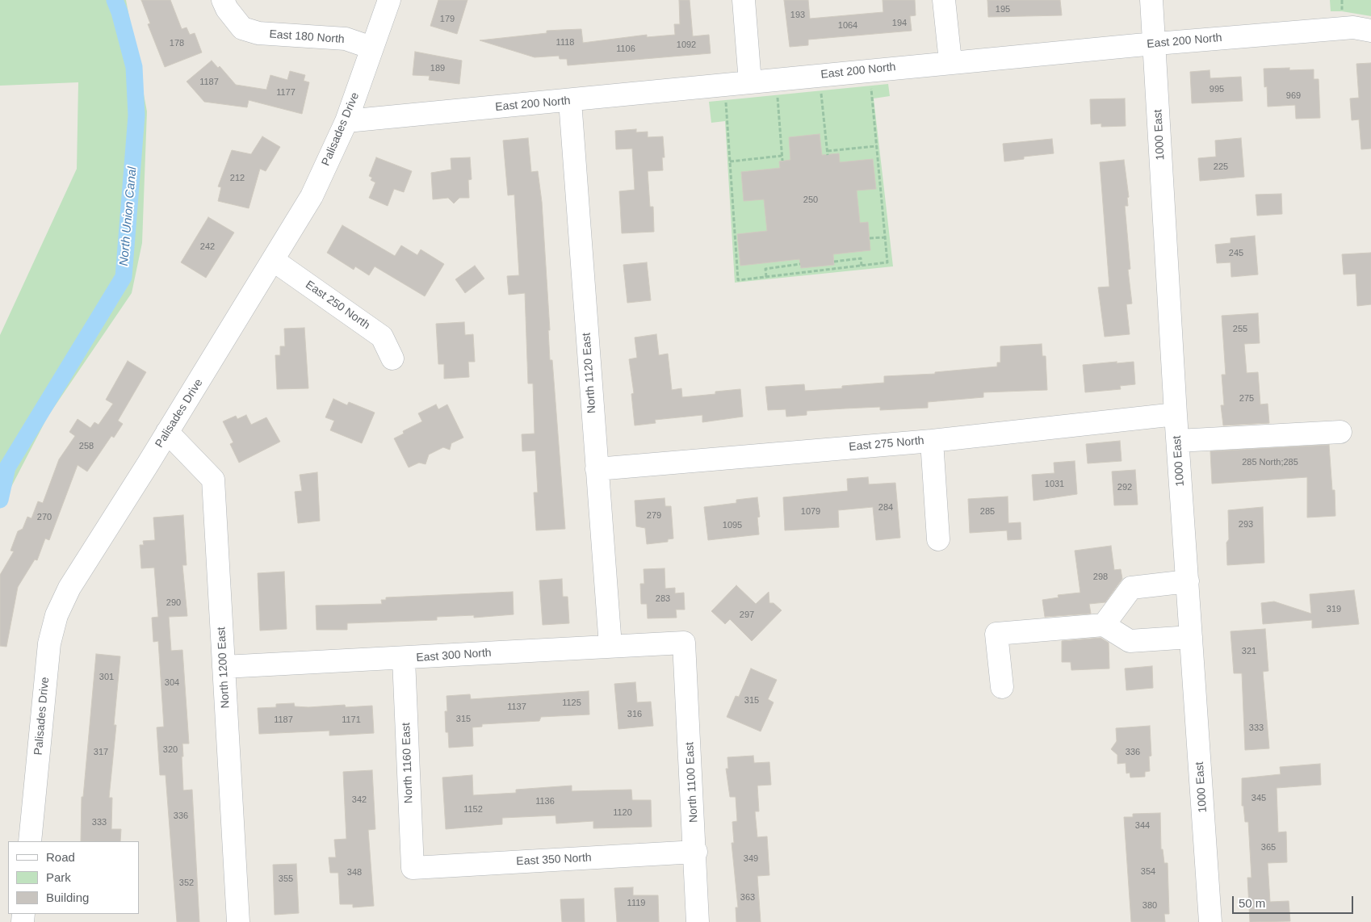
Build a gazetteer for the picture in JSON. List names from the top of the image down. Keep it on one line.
{"streets":{"street":["East 180 North","East 200 North","Palisades Drive","1000 East","East 250 North","North 1120 East","East 275 North","East 300 North","North 1200 East","North 1160 East","North 1100 East","East 350 North"]},"crossings":[["East 180 North","Palisades Drive"],["East 200 North","Palisades Drive"],["East 200 North","1000 East"],["East 200 North","North 1120 East"],["Palisades Drive","East 250 North"],["Palisades Drive","North 1200 East"],["1000 East","East 275 North"],["North 1120 East","East 275 North"],["North 1120 East","East 300 North"],["East 300 North","North 1200 East"],["East 300 North","North 1160 East"],["East 300 North","North 1100 East"],["North 1160 East","East 350 North"],["North 1100 East","East 350 North"]],"water":["North Union Canal"],"house_numbers":["195","193","179","194","1064","1118","178","1092","1106","189","1187","995","1177","969","225","212","250","242","245","255","275","258","285 North;285","1031","292","284","1079","285","279","270","293","1095","298","283","290","319","297","321","301","304","315","1125","1137","316","315","1187","1171","333","320","317","336","345","342","1136","1152","1120","336","333","344","365","349","354","348","355","352","363","1119","380"],"legend":["Road","Park","Building"],"scale_bar":"50 m"}
